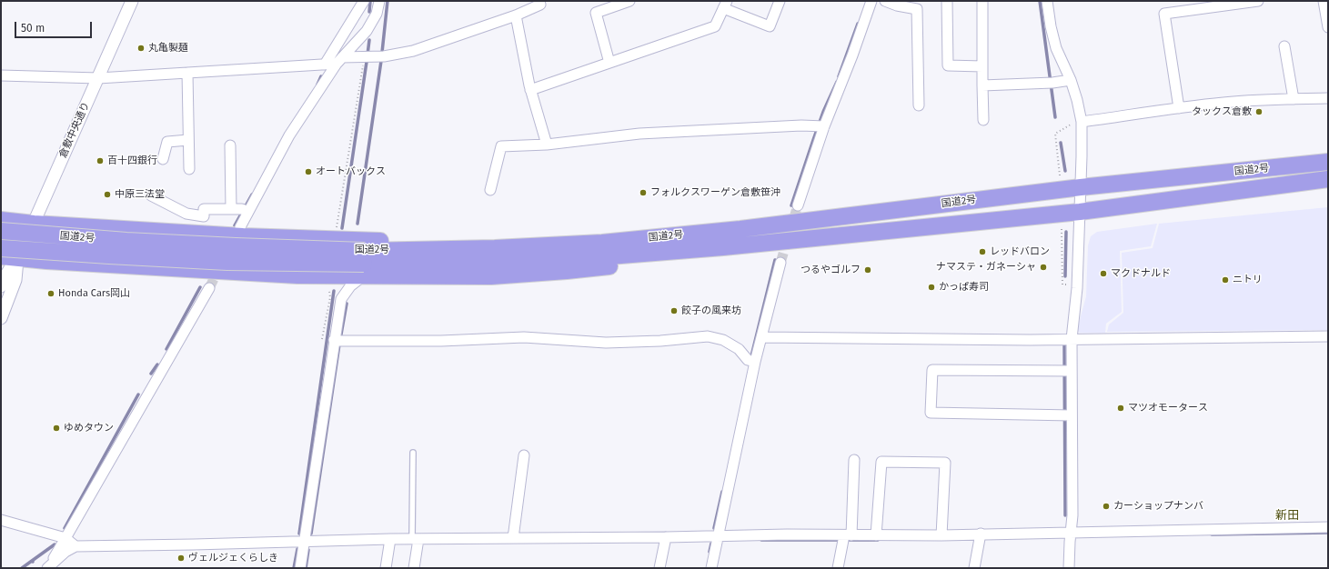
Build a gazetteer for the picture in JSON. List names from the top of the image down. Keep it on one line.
{"streets":{"highway":["国道2号"],"street":["倉敷中央通り"]},"districts":["新田"],"places":["丸亀製麺","タックス倉敷","百十四銀行","オートバックス","フォルクスワーゲン倉敷笹沖","中原三法堂","レッドバロン","ナマステ・ガネーシャ","つるやゴルフ","マクドナルド","ニトリ","かっぱ寿司","Honda Cars岡山","餃子の風来坊","マツオモータース","ゆめタウン","カーショップナンバ","ヴェルジェくらしき"],"scale_bar":"50 m"}
